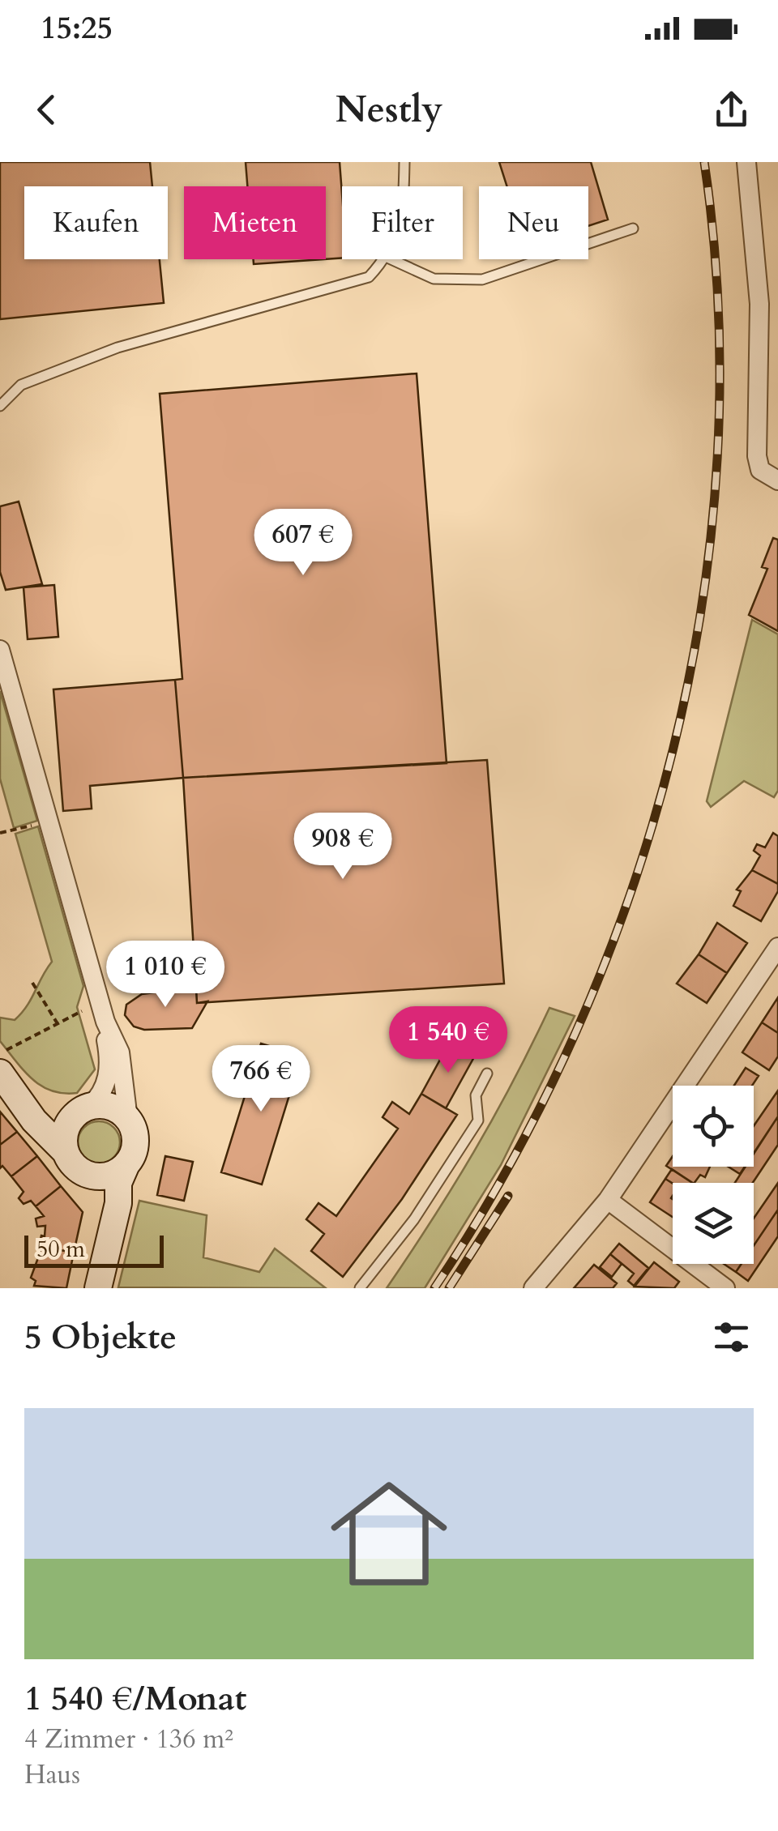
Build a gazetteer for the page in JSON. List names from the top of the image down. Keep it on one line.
{"scale_bar":"50 m","page":{"status":"15:25","header":"Nestly","chip":["Kaufen","Mieten","Filter","Neu"],"price":["607 €","908 €","1 010 €","1 540 €","766 €"],"scale":"50 m","heading":"5 Objekte","list":[{"name":"1 540 €/Monat","note":"4 Zimmer · 136 m² · Haus"}]}}
